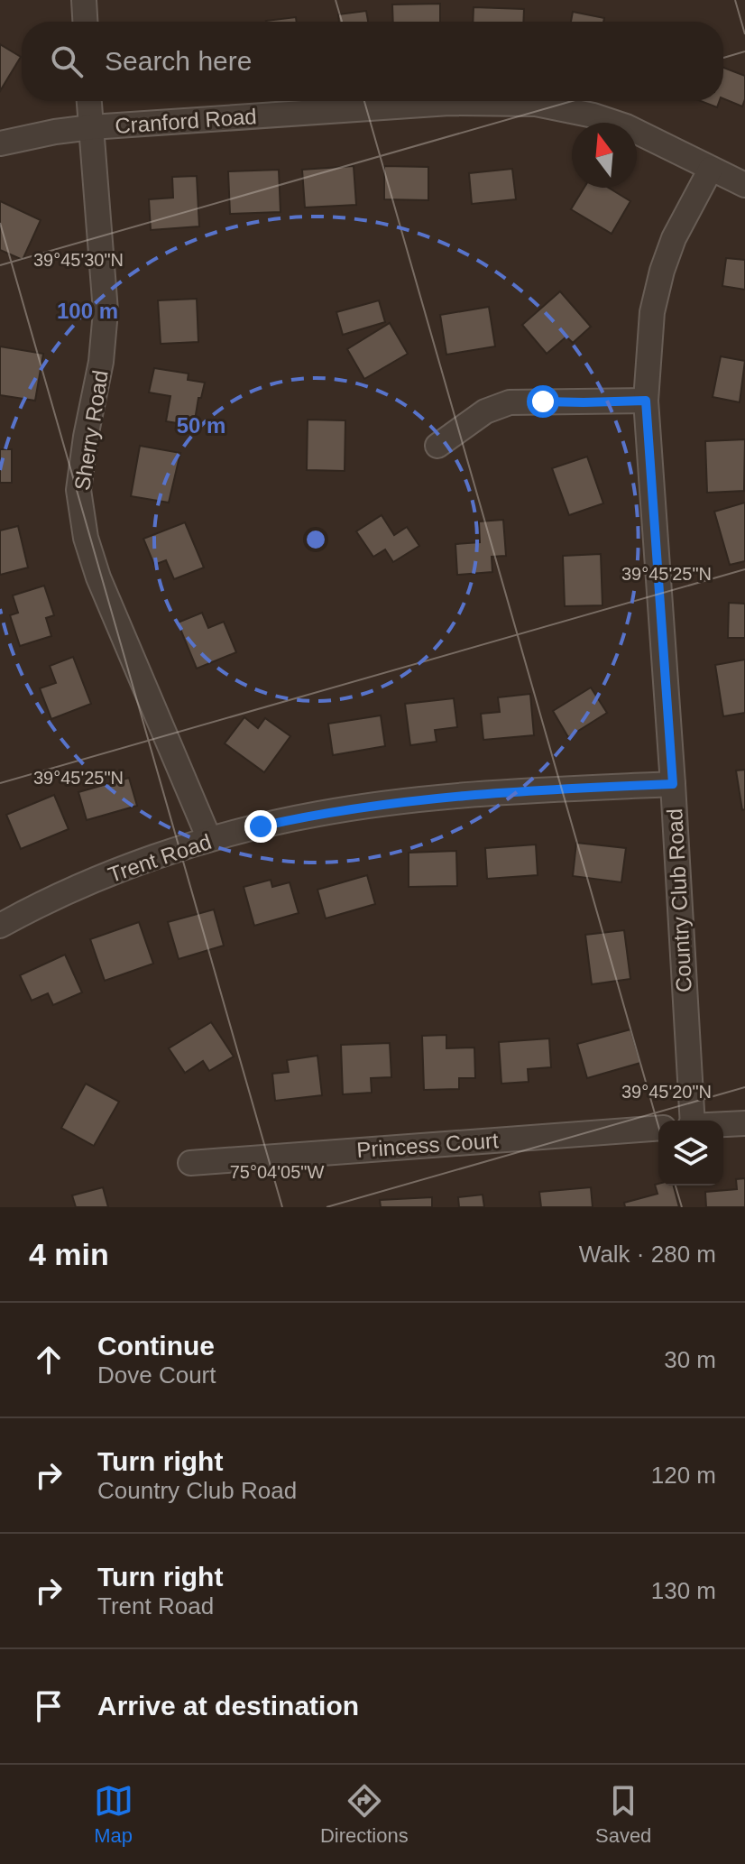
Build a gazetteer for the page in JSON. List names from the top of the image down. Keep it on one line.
{"streets":{"street":["Cranford Road","Sherry Road","Trent Road","Country Club Road","Princess Court"]},"crossings":[["Cranford Road","Sherry Road"],["Cranford Road","Country Club Road"],["Sherry Road","Trent Road"],["Trent Road","Country Club Road"]],"north":"top","page":{"search":"Search here","heading":["4 min","Walk · 280 m"],"list":[["Continue","Dove Court","30 m"],["Turn right","Country Club Road","120 m"],["Turn right","Trent Road","130 m"],"Arrive at destination"],"nav":["Map","Directions","Saved"]},"coordinates":["39°45'30\"N","39°45'25\"N","39°45'20\"N","75°04'05\"W"],"rings":["100 m","50 m"]}
